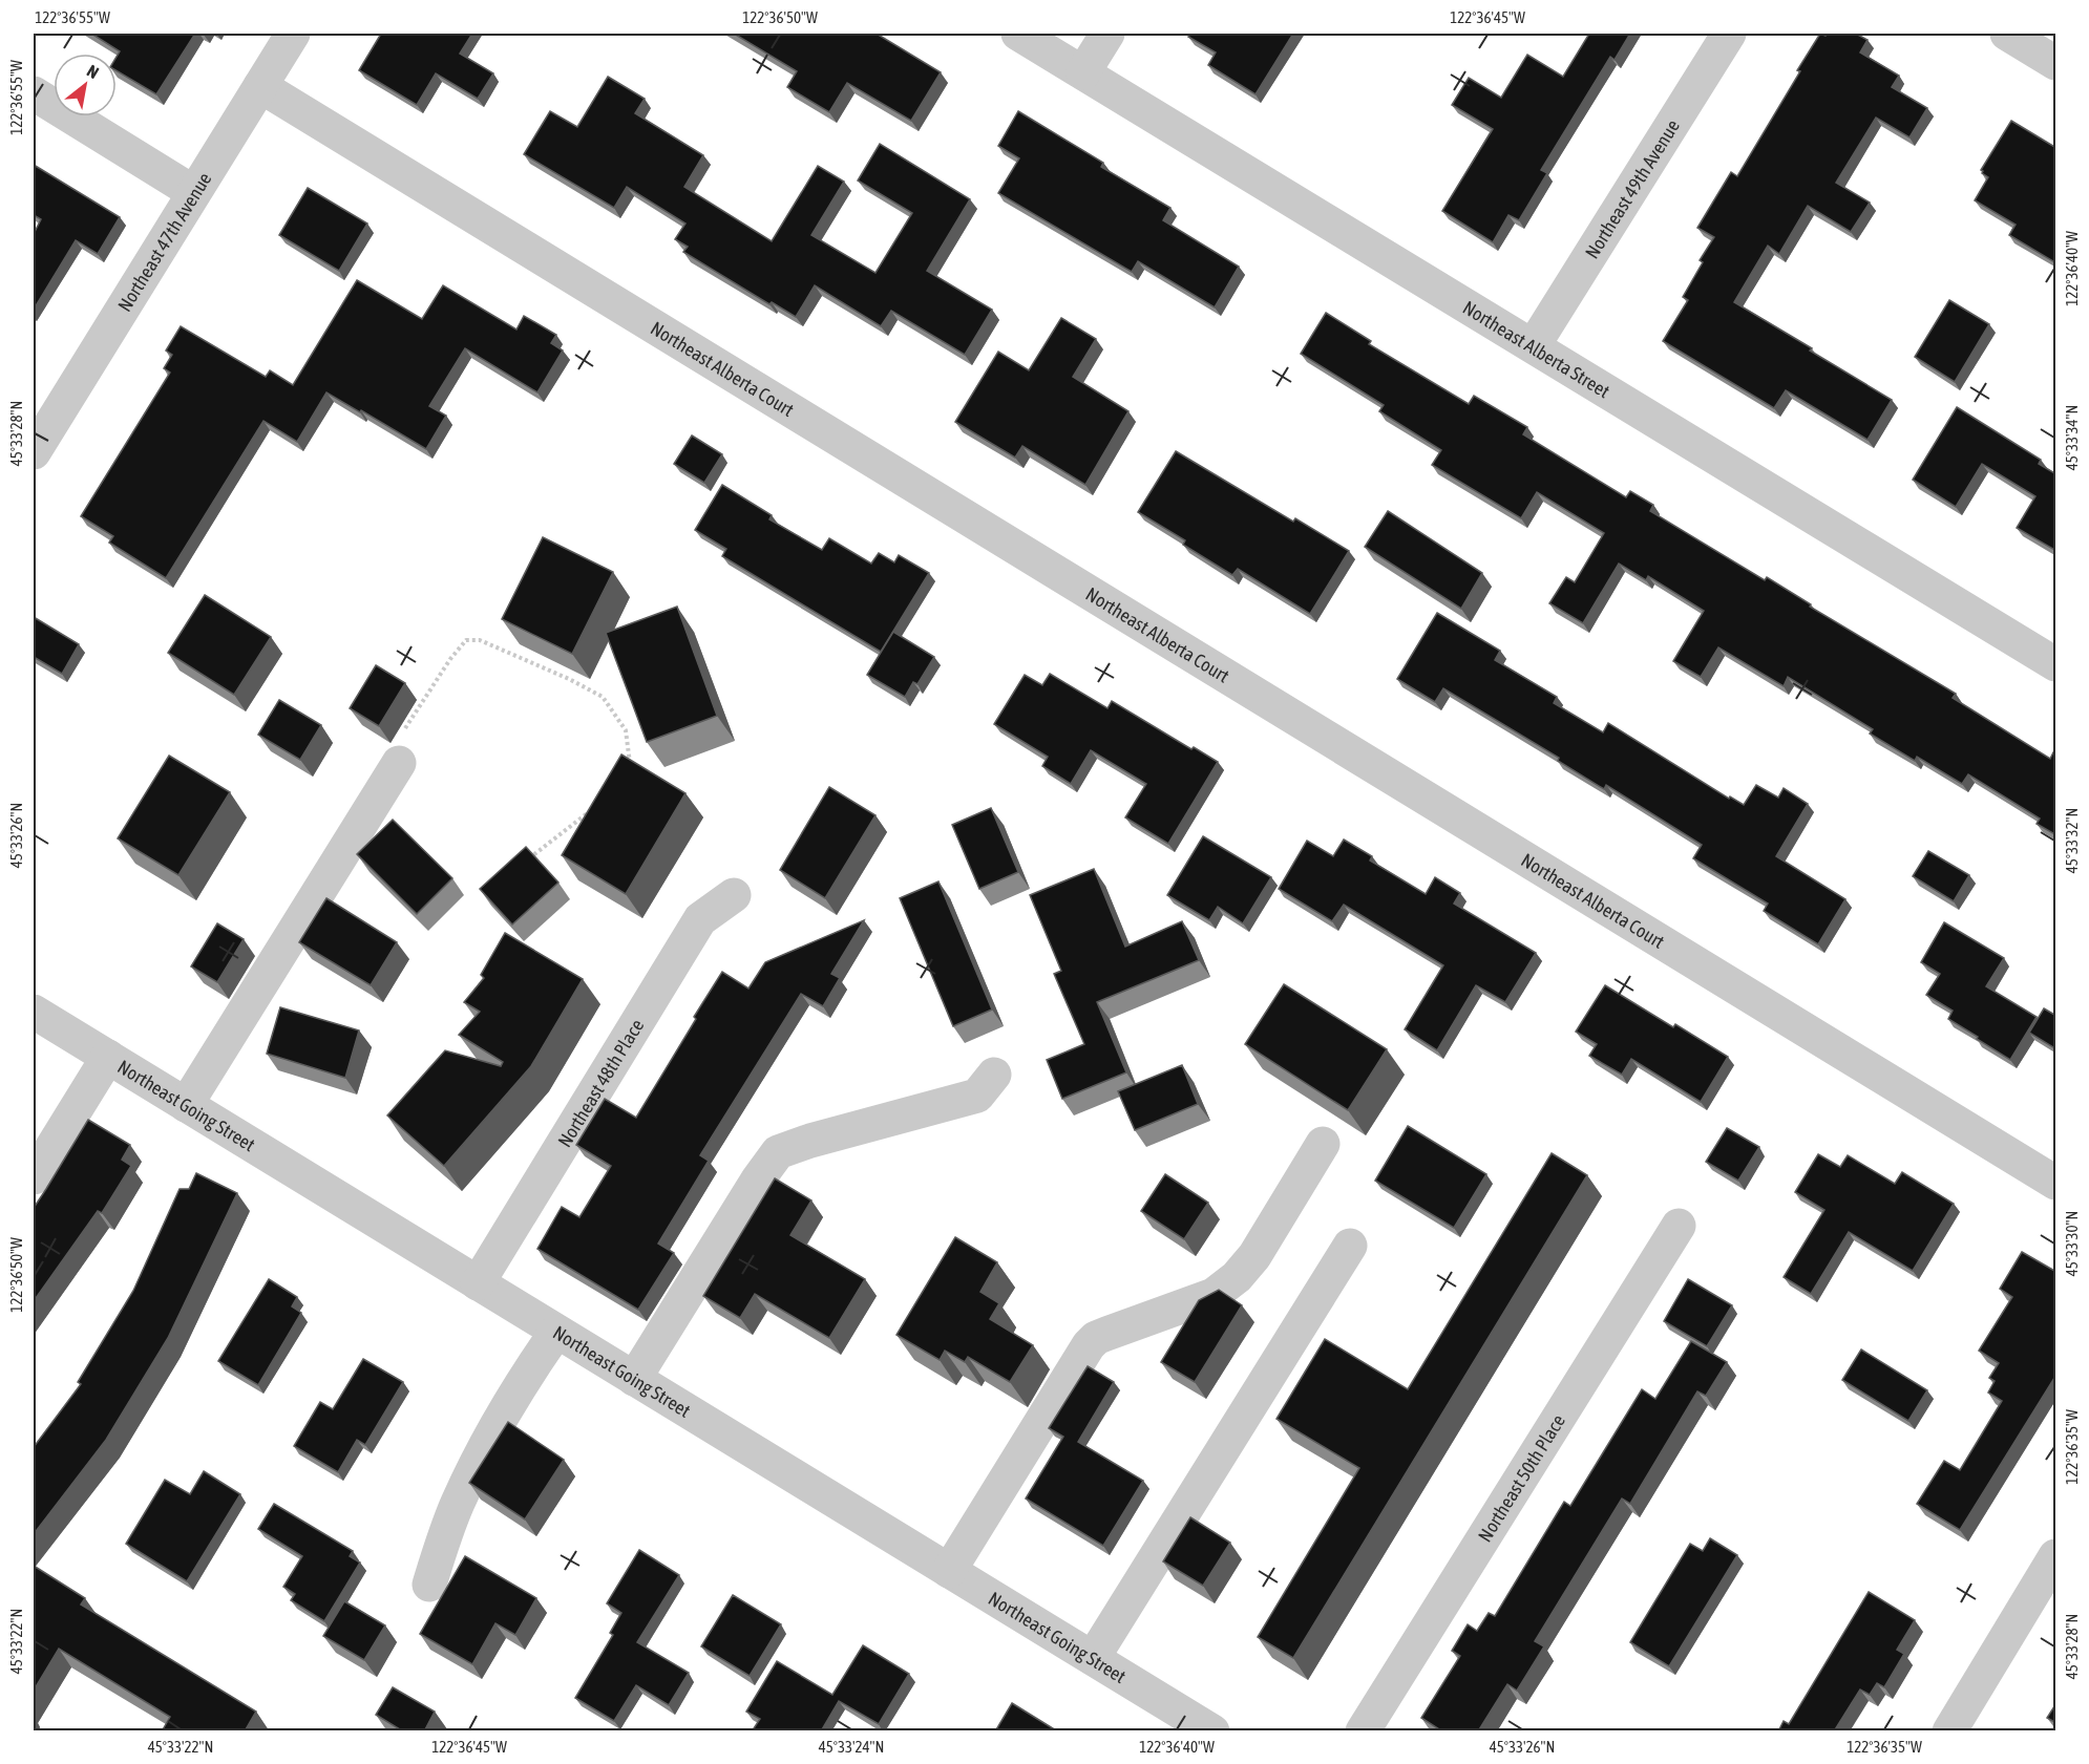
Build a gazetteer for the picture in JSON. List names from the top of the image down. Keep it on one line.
{"streets":{"street":["Northeast 49th Avenue","Northeast 47th Avenue","Northeast Alberta Street","Northeast Alberta Court","Northeast 48th Place","Northeast Going Street","Northeast 50th Place"]},"crossings":[["Northeast 49th Avenue","Northeast Alberta Street"],["Northeast 47th Avenue","Northeast Alberta Court"],["Northeast 48th Place","Northeast Going Street"]],"north":"top right","coordinates":["122°36'55\"W","122°36'50\"W","122°36'45\"W","122°36'40\"W","45°33'28\"N","45°33'34\"N","45°33'26\"N","45°33'32\"N","45°33'30\"N","122°36'35\"W","45°33'22\"N","45°33'24\"N"]}
